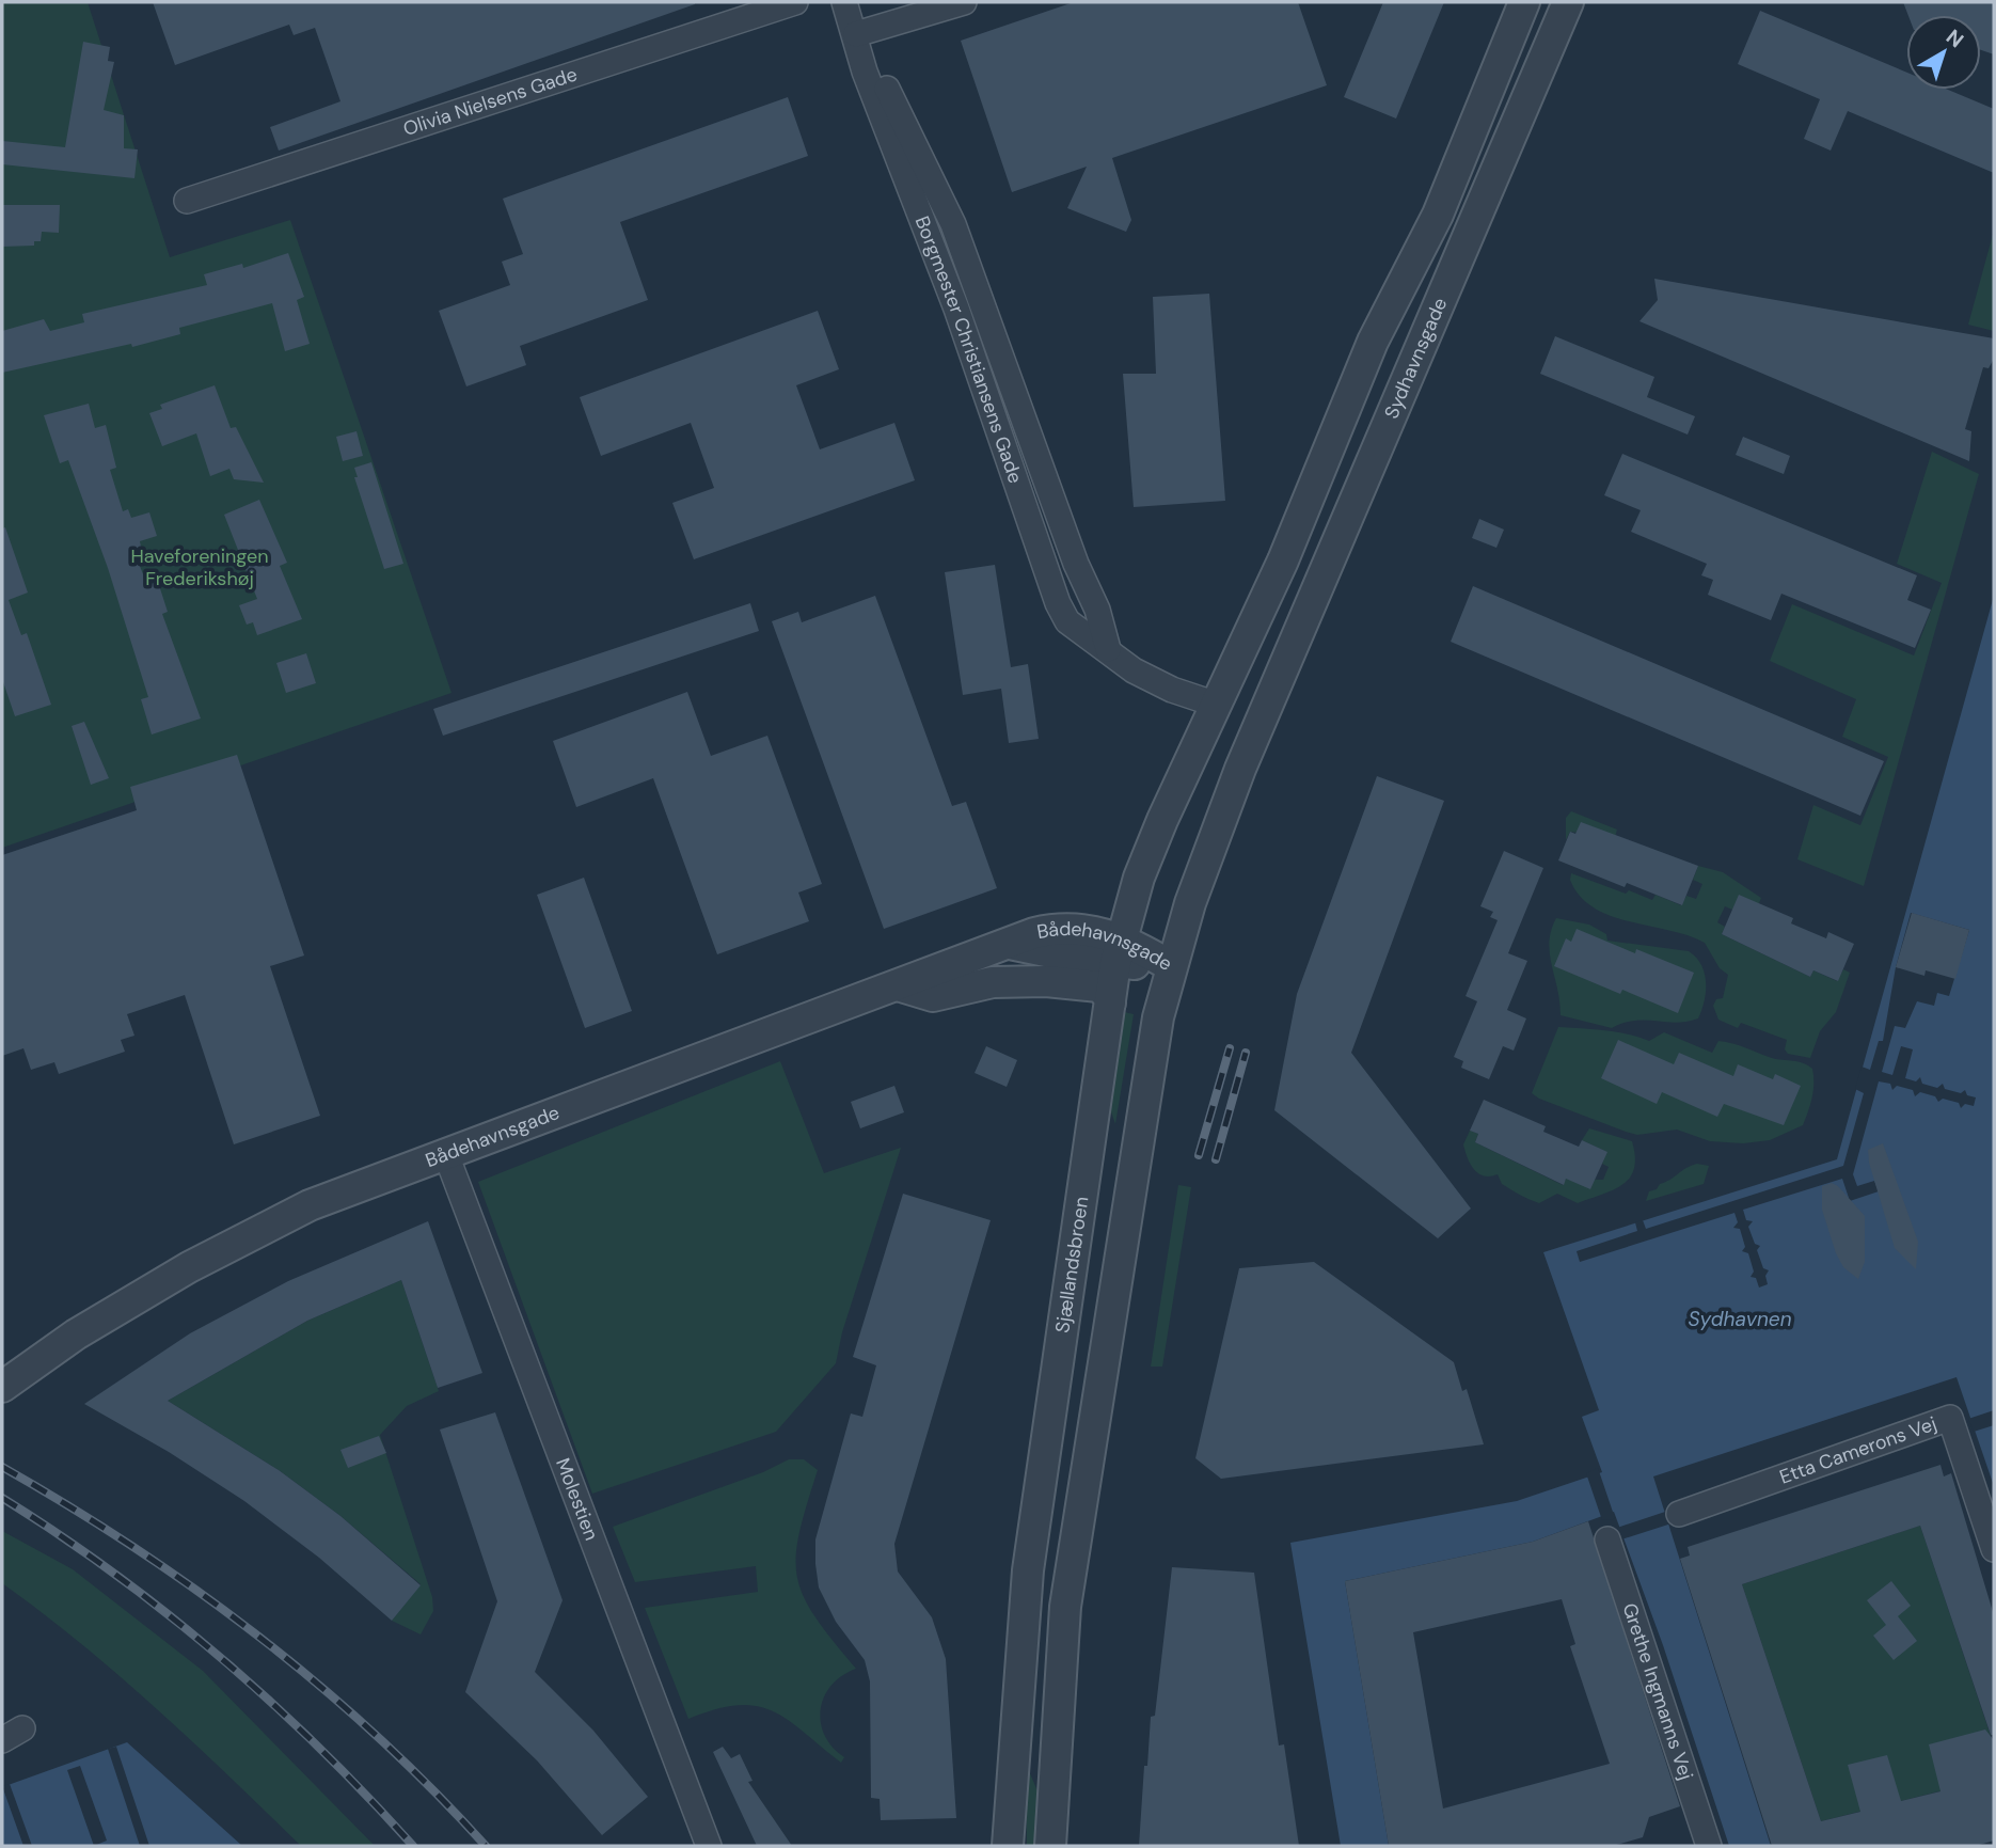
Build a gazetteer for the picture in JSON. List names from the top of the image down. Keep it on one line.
{"streets":{"street":["Olivia Nielsens Gade","Borgmester Christiansens Gade","Sydhavnsgade","Bådehavnsgade","Sjællandsbroen","Etta Camerons Vej","Molestien","Grethe Ingmanns Vej"]},"crossings":[["Borgmester Christiansens Gade","Sydhavnsgade"],["Borgmester Christiansens Gade","Sjællandsbroen"],["Sydhavnsgade","Sjællandsbroen"],["Bådehavnsgade","Sjællandsbroen"],["Bådehavnsgade","Molestien"]],"water":["Sydhavnen"],"parks":["Haveforeningen Frederikshøj"],"north":"top right"}
